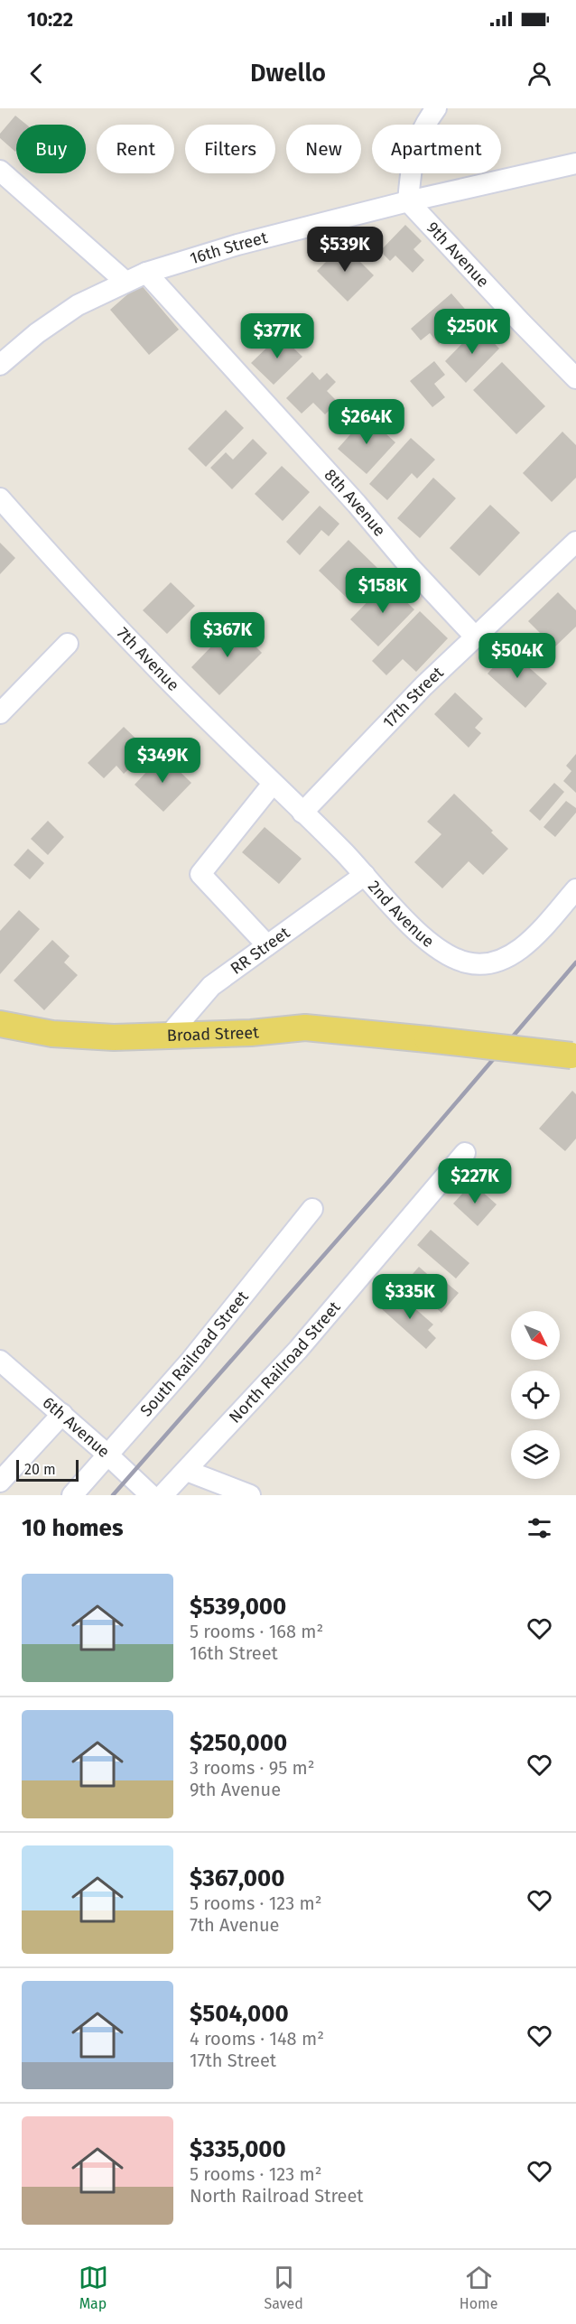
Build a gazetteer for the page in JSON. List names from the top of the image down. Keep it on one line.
{"streets":{"main road":["Broad Street"],"street":["16th Street","9th Avenue","8th Avenue","7th Avenue","17th Street","2nd Avenue","RR Street","South Railroad Street","North Railroad Street","6th Avenue"]},"crossings":[["16th Street","9th Avenue"],["16th Street","8th Avenue"],["8th Avenue","17th Street"],["7th Avenue","17th Street"],["7th Avenue","2nd Avenue"],["17th Street","2nd Avenue"],["2nd Avenue","RR Street"],["RR Street","Broad Street"],["South Railroad Street","6th Avenue"]],"scale_bar":"20 m","north":"bottom right","page":{"status":"10:22","header":"Dwello","chip":["Buy","Rent","Filters","New","Apartment"],"price":["$539K","$250K","$377K","$264K","$158K","$367K","$504K","$349K","$227K","$335K"],"scale":"20 m","heading":"10 homes","list":[{"name":"$539,000","note":"5 rooms · 168 m² · 16th Street"},{"name":"$250,000","note":"3 rooms · 95 m² · 9th Avenue"},{"name":"$367,000","note":"5 rooms · 123 m² · 7th Avenue"},{"name":"$504,000","note":"4 rooms · 148 m² · 17th Street"},{"name":"$335,000","note":"5 rooms · 123 m² · North Railroad Street"}],"tabs":["Map","Saved","Home"]}}
